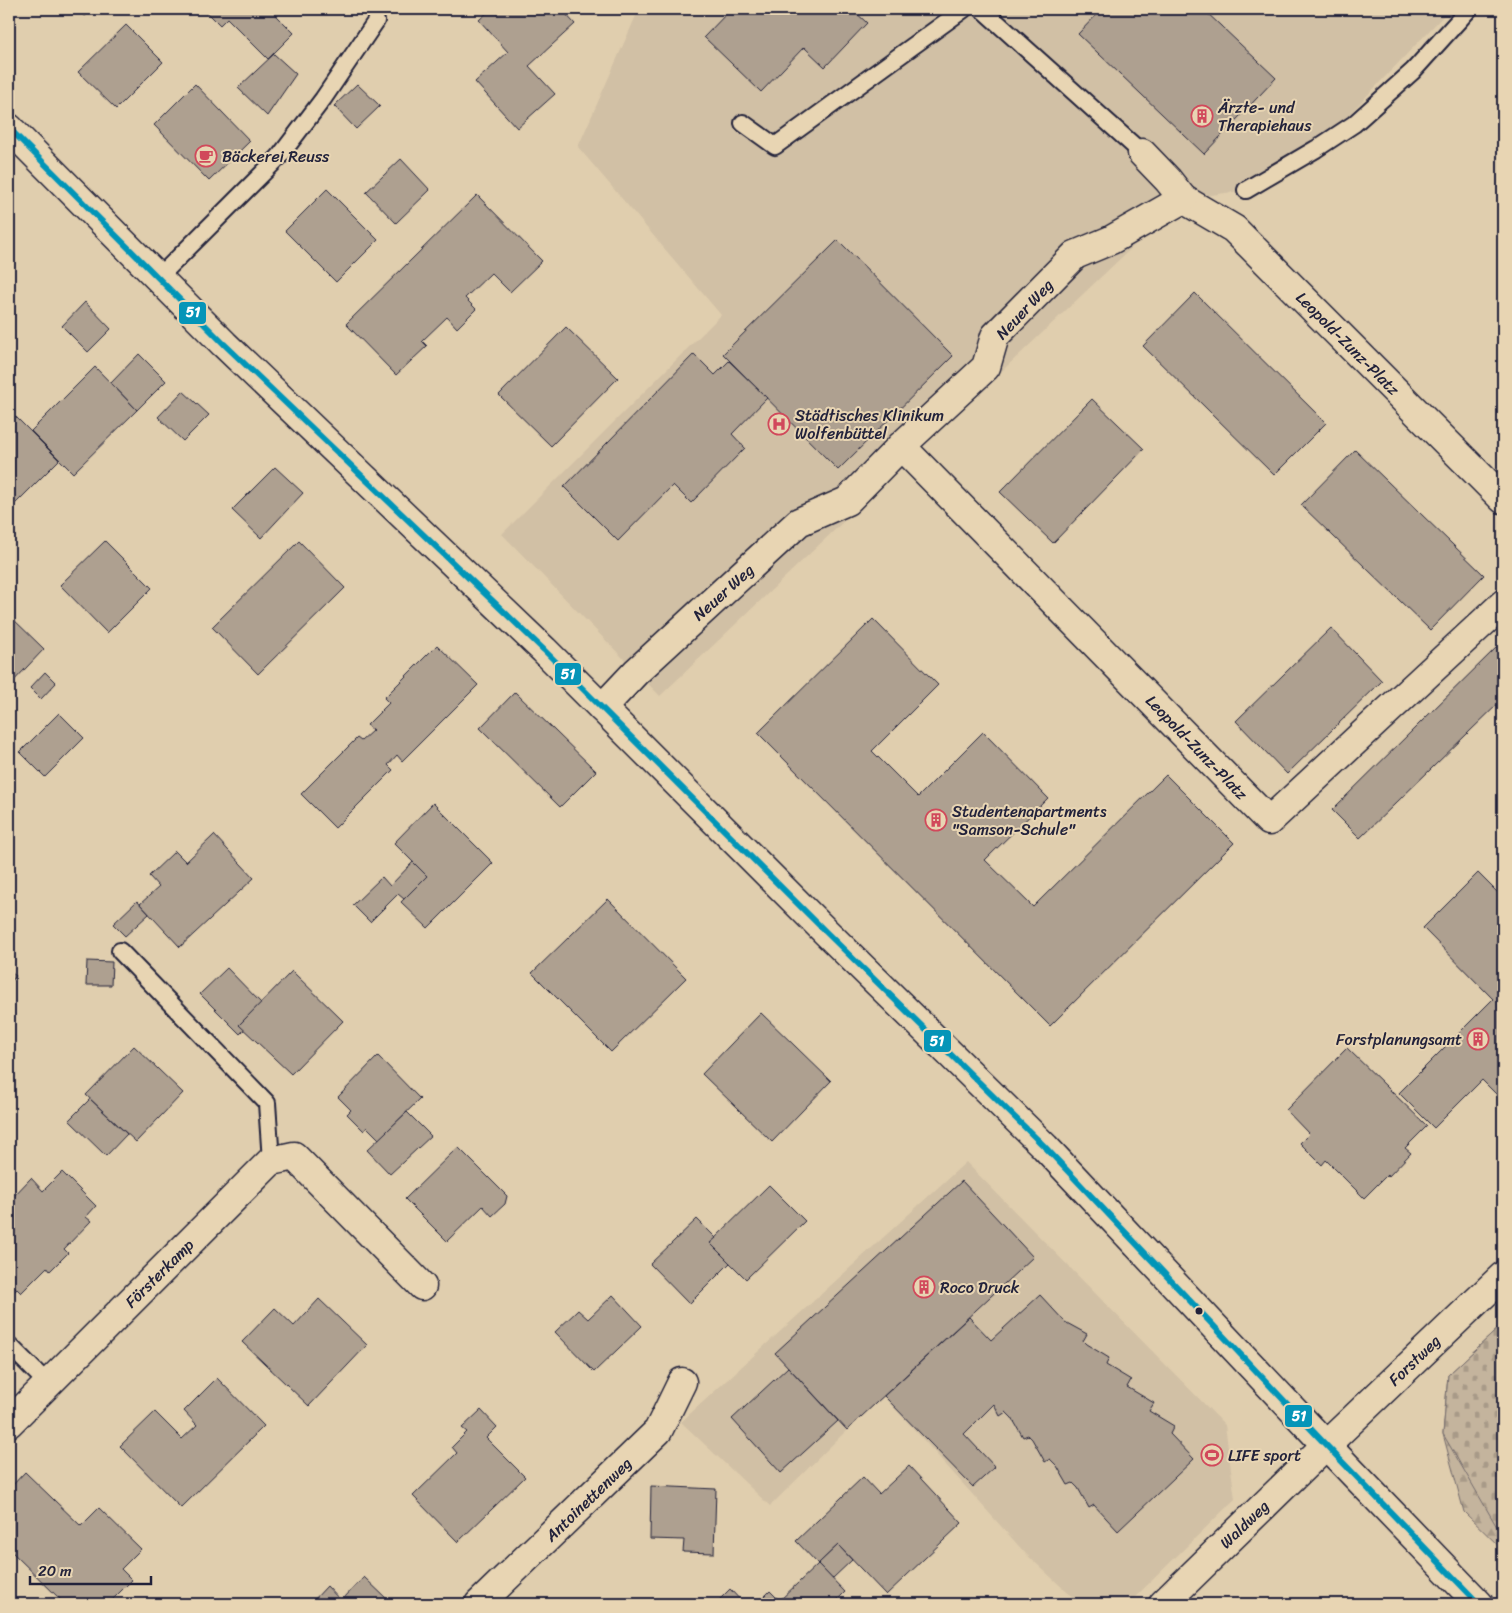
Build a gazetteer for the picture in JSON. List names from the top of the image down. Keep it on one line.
{"streets":{"street":["Neuer Weg","Leopold-Zunz-Platz","Försterkamp","Forstweg","Antoinettenweg","Waldweg"]},"crossings":[["Neuer Weg","Leopold-Zunz-Platz"],["Forstweg","Waldweg"]],"places":{"building":["Ärzte- und Therapiehaus","Studentenapartments \"Samson-Schule\"","Forstplanungsamt","Roco Druck"],"cafe":["Bäckerei Reuss"],"hospital":["Städtisches Klinikum Wolfenbüttel"],"sports":["LIFE sport"]},"lines":["transit line 51"],"scale_bar":"20 m"}
